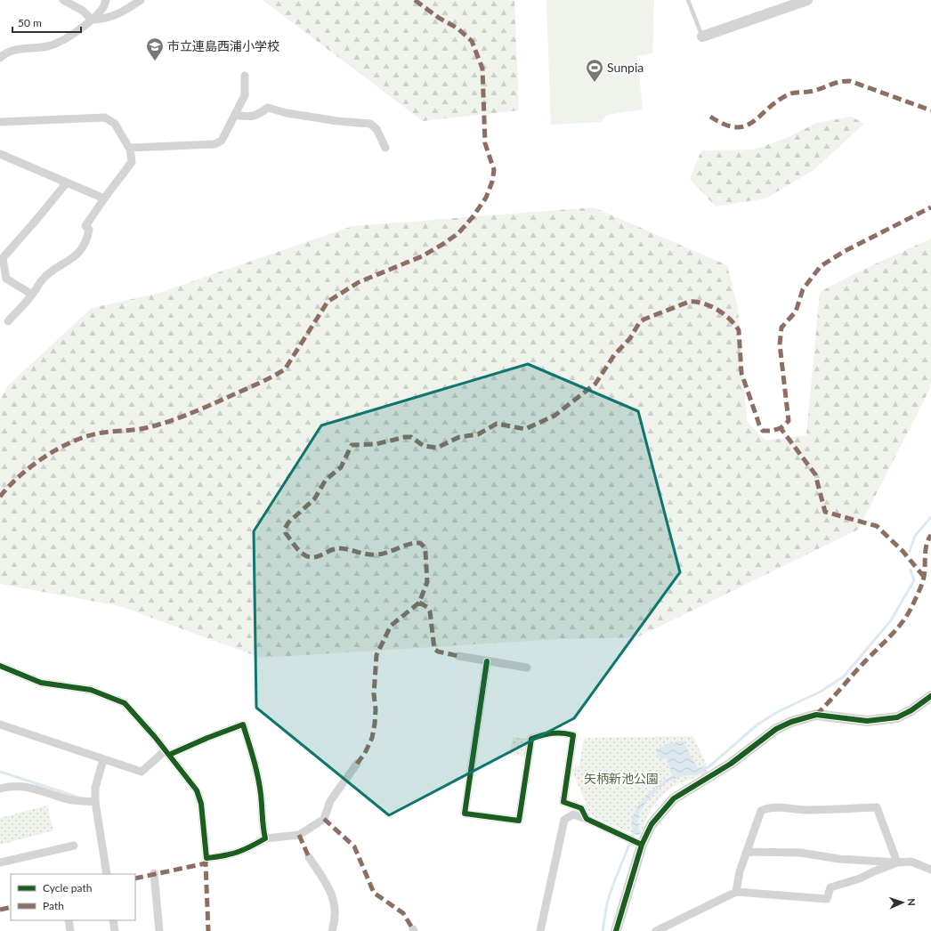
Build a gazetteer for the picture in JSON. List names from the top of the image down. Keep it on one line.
{"parks":["矢柄新池公園"],"places":{"school or university":["市立連島西浦小学校"],"sports":["Sunpia"]},"legend":["Cycle path","Path"],"scale_bar":"50 m","north":"right"}
